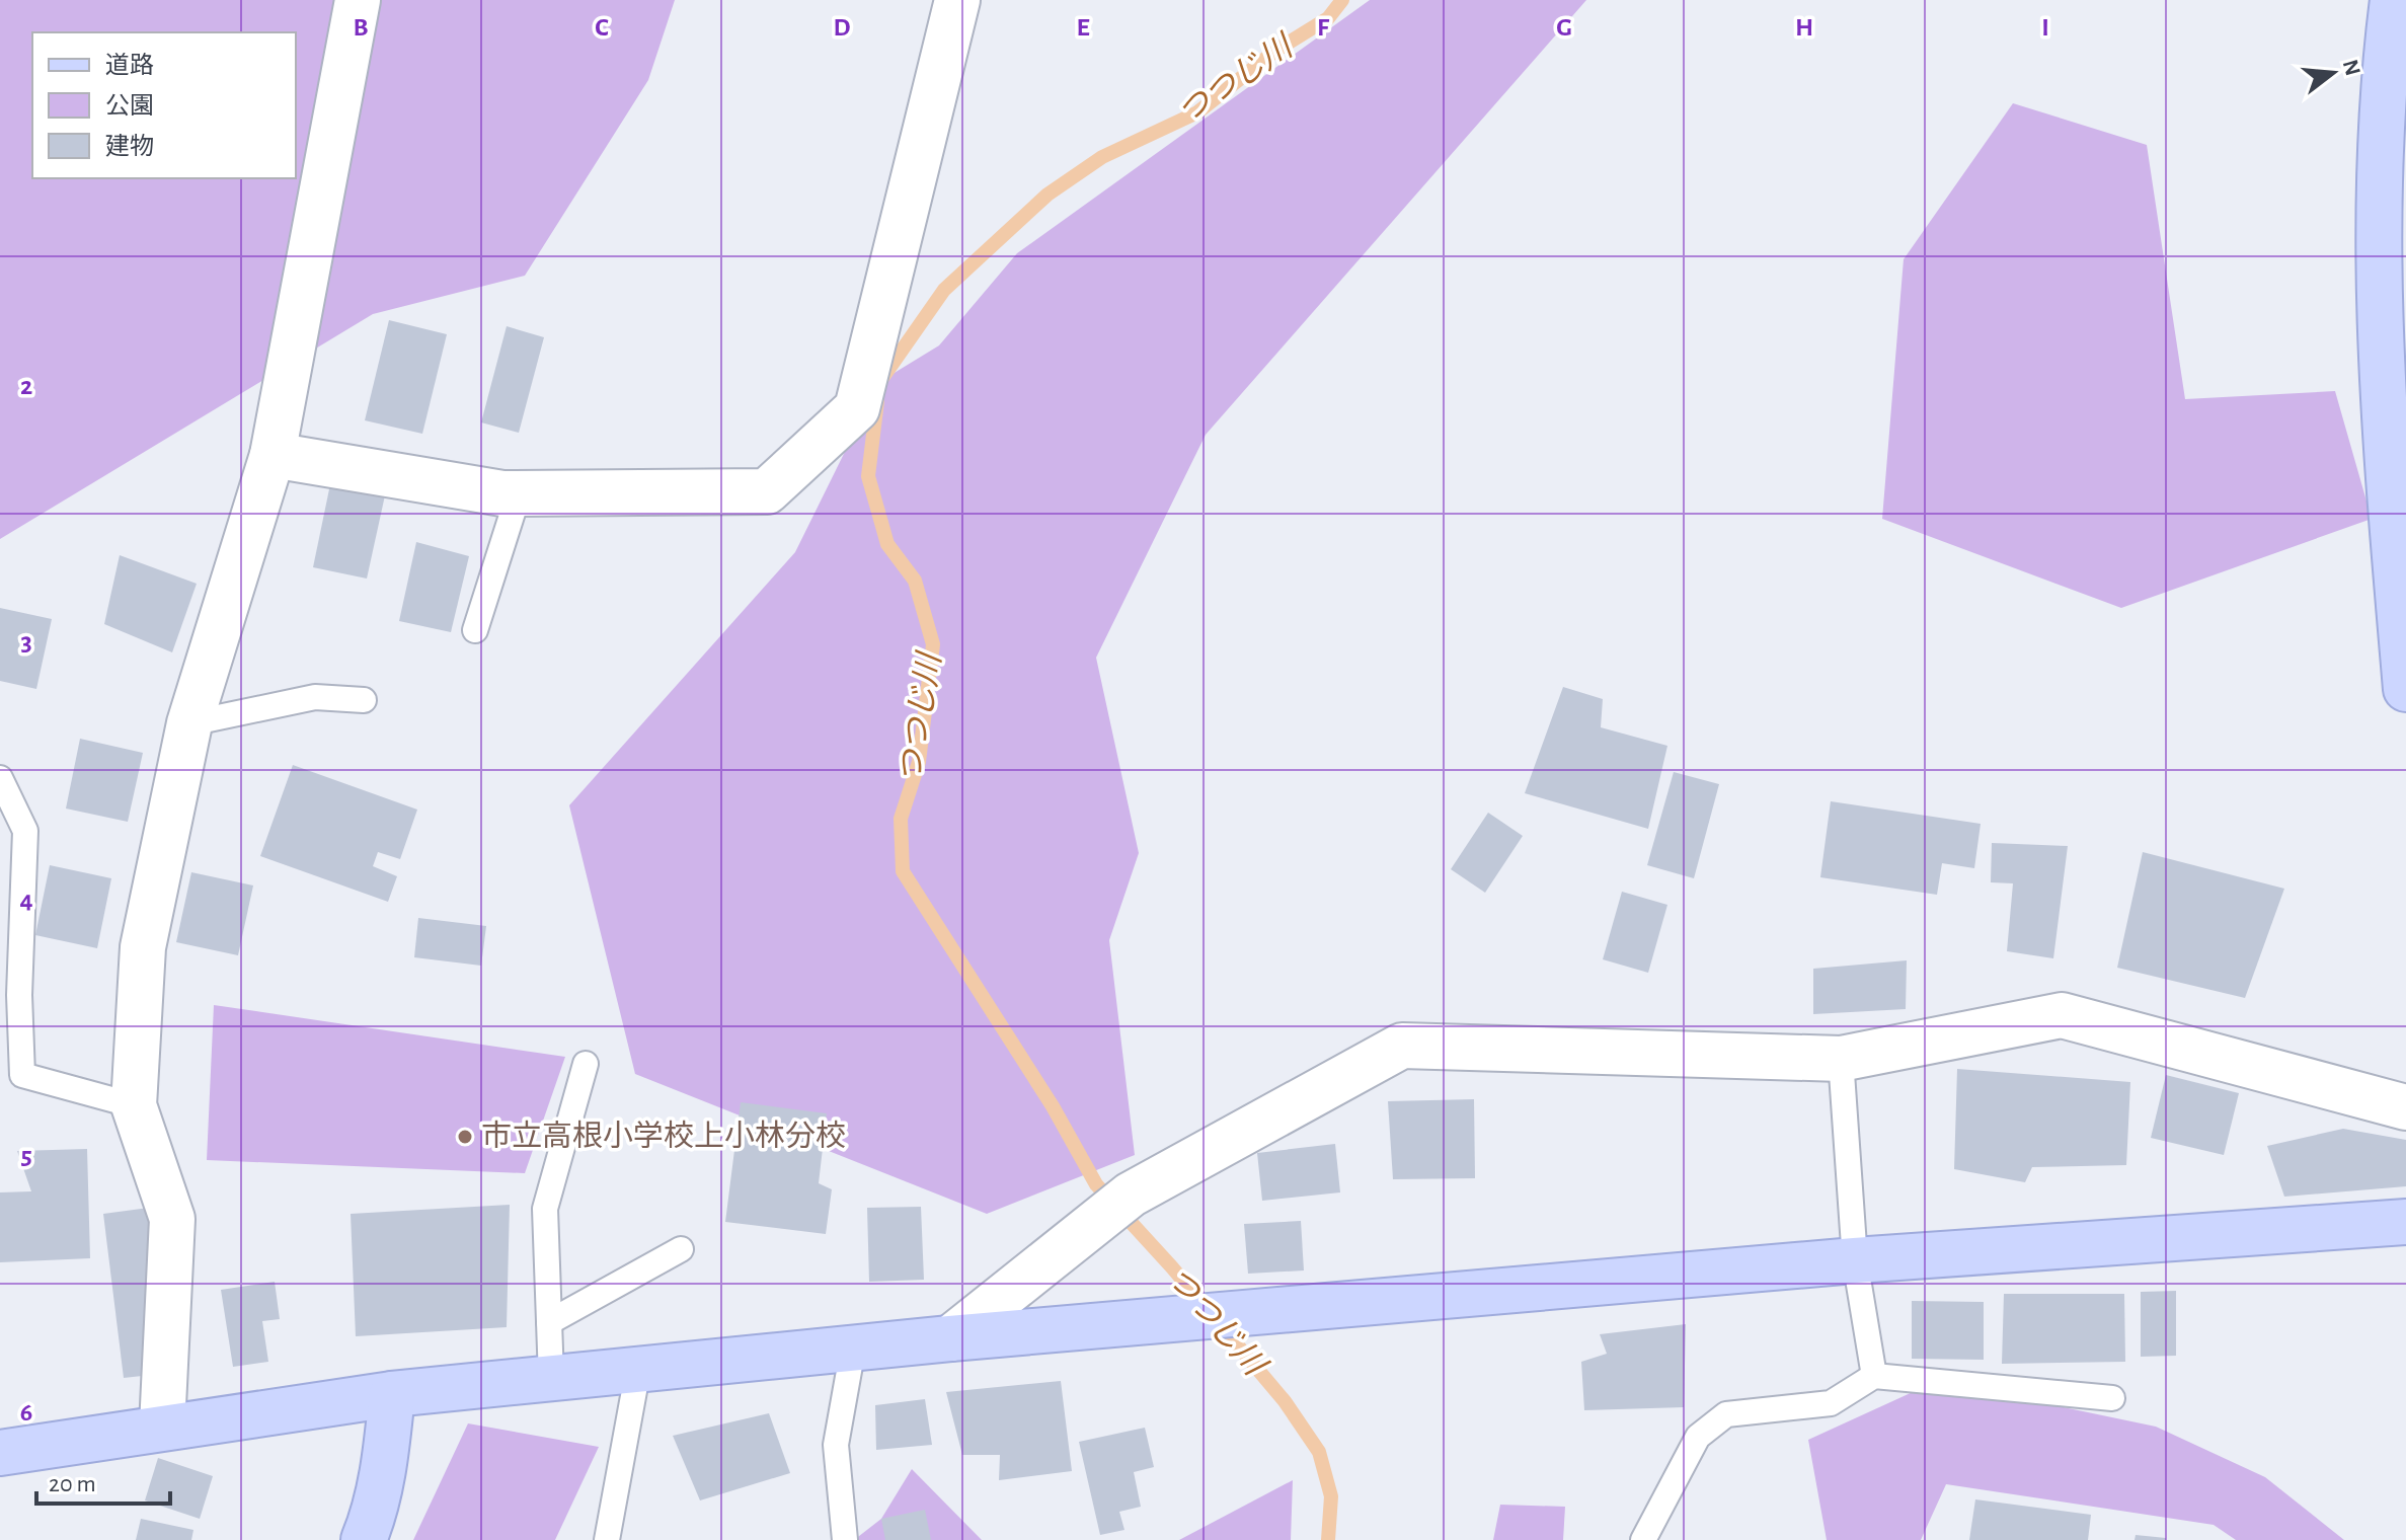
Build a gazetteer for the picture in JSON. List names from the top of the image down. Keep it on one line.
{"water":["つつじ川"],"places":["市立高根小学校上小林分校"],"legend":["道路","公園","建物"],"scale_bar":"20 m","north":"right","grid":{"columns":["B","C","D","E","F","G","H","I"],"rows":["2","3","4","5","6"]}}
